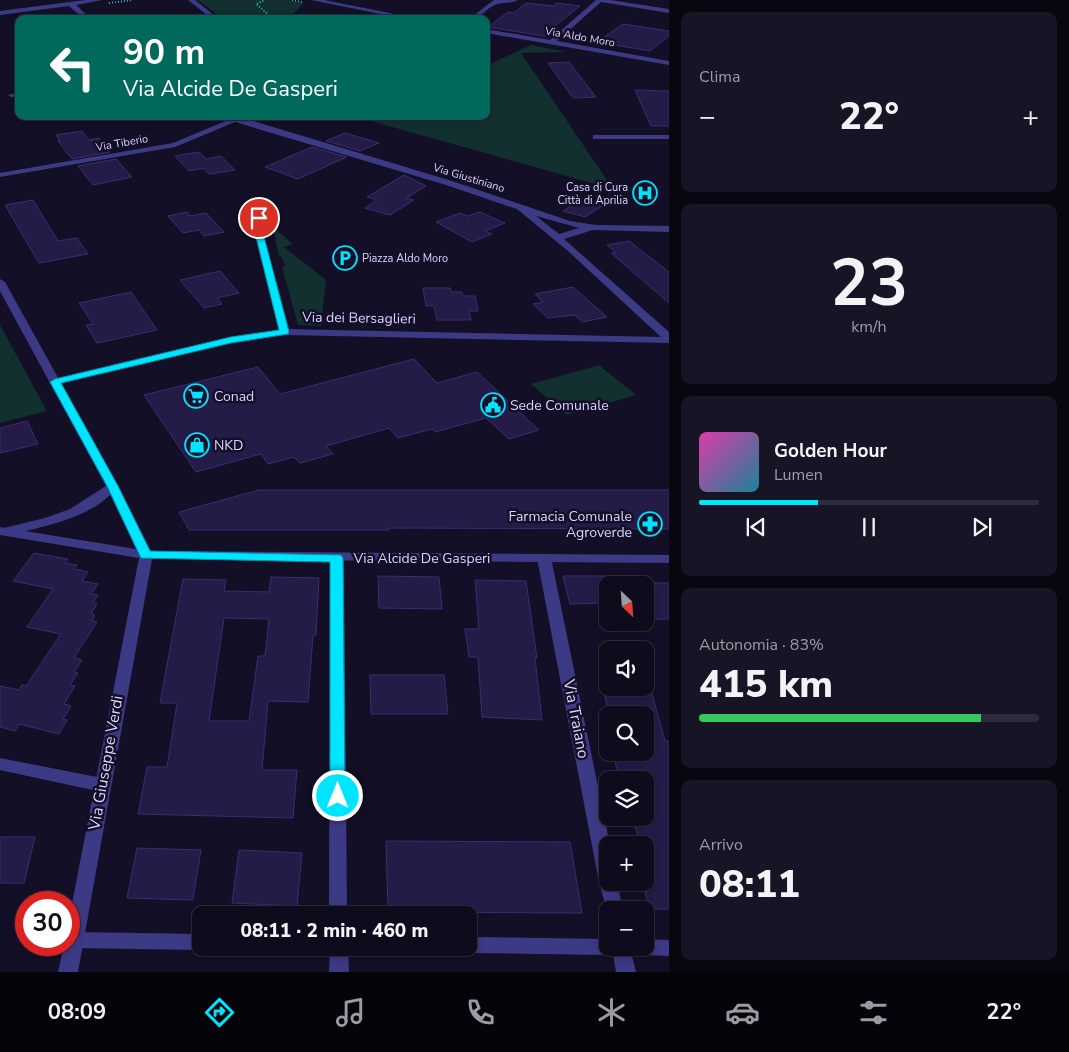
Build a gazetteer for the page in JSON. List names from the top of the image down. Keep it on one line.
{"streets":{"street":["Via Aldo Moro","Via Tiberio","Via Giustiniano","Via dei Bersaglieri","Via Alcide De Gasperi","Via Traiano","Via Giuseppe Verdi"]},"crossings":[["Via Tiberio","Via Giustiniano"],["Via Giustiniano","Via dei Bersaglieri"],["Via Alcide De Gasperi","Via Traiano"],["Via Alcide De Gasperi","Via Giuseppe Verdi"]],"places":{"hospital":["Casa di Cura Città di Aprilia"],"parking":["Piazza Aldo Moro"],"supermarket":["Conad"],"public building":["Sede Comunale"],"shop":["NKD"],"pharmacy":["Farmacia Comunale Agroverde"]},"north":"bottom right","page":{"tile":["Clima",["23","km/h"],["Autonomia · 83%","415 km"],["Arrivo","08:11"]],"turn":["90 m","Via Alcide De Gasperi"],"heat":["−","22°","+"],"song":["Golden Hour","Lumen"],"map_buttons":["+","−"],"limit":"30","trip":"08:11 · 2 min · 460 m","tabs":["08:09","22°"]}}
